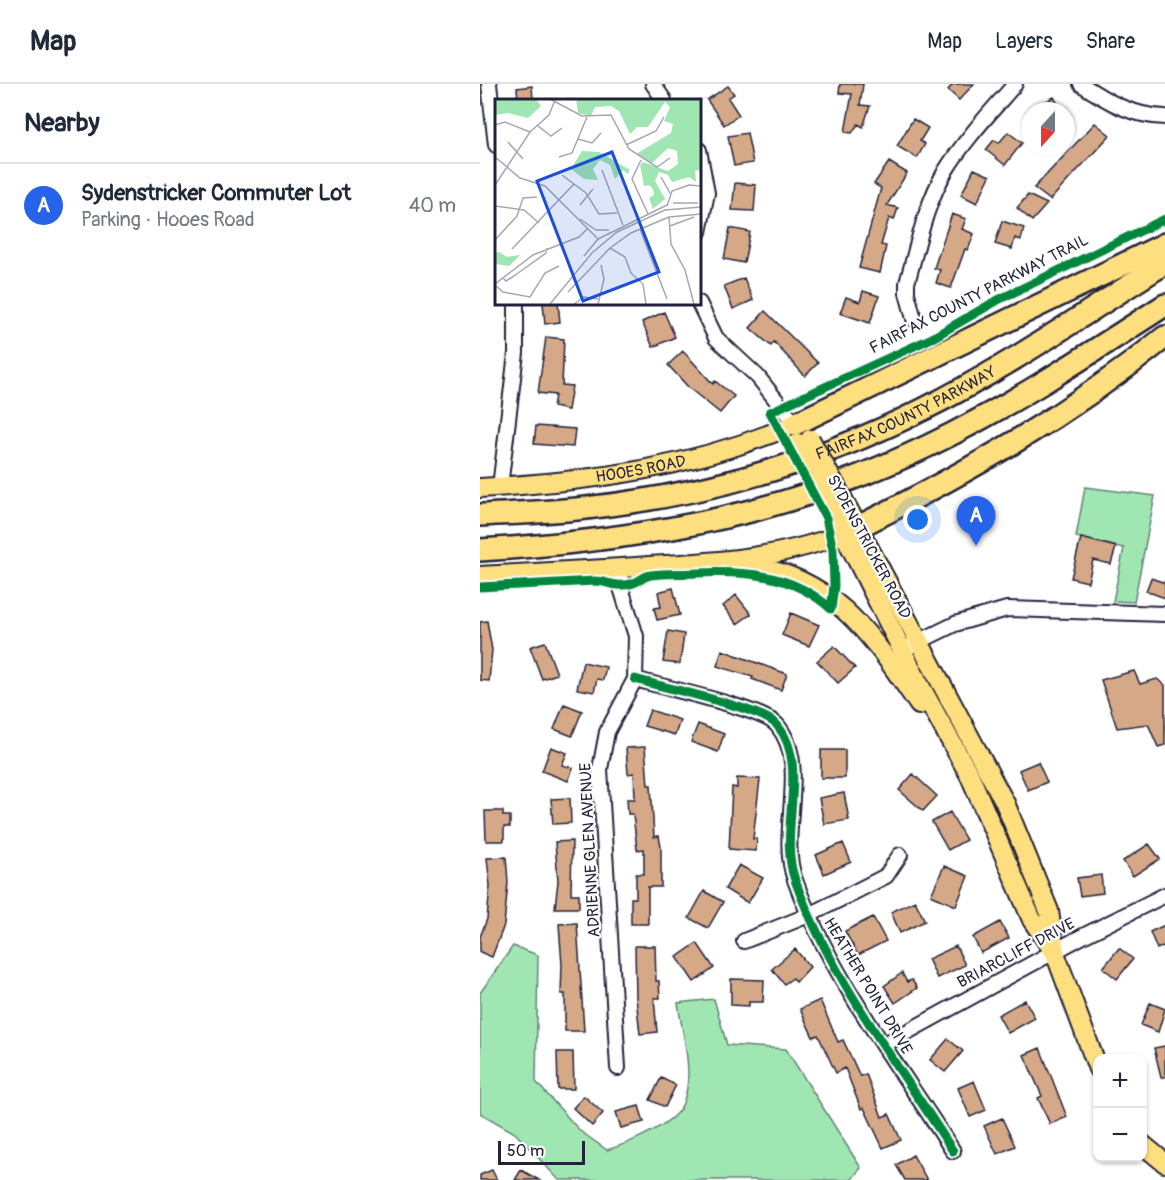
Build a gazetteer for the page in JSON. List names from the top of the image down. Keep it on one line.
{"streets":{"highway":["FAIRFAX COUNTY PARKWAY"],"main road":["HOOES ROAD","SYDENSTRICKER ROAD"],"street":["ADRIENNE GLEN AVENUE","BRIARCLIFF DRIVE","HEATHER POINT DRIVE"],"cycle path":["FAIRFAX COUNTY PARKWAY TRAIL"]},"crossings":[["HOOES ROAD","SYDENSTRICKER ROAD"],["SYDENSTRICKER ROAD","BRIARCLIFF DRIVE"],["ADRIENNE GLEN AVENUE","HEATHER POINT DRIVE"],["BRIARCLIFF DRIVE","HEATHER POINT DRIVE"]],"scale_bar":"50 m","north":"bottom","page":{"header":"Map","nav":["Map","Layers","Share"],"heading":"Nearby","list":[{"mark":"A","name":"Sydenstricker Commuter Lot","note":"Parking · Hooes Road","value":"40 m"}],"pins":"A","map_buttons":["+","−"],"scale":"50 m"}}
